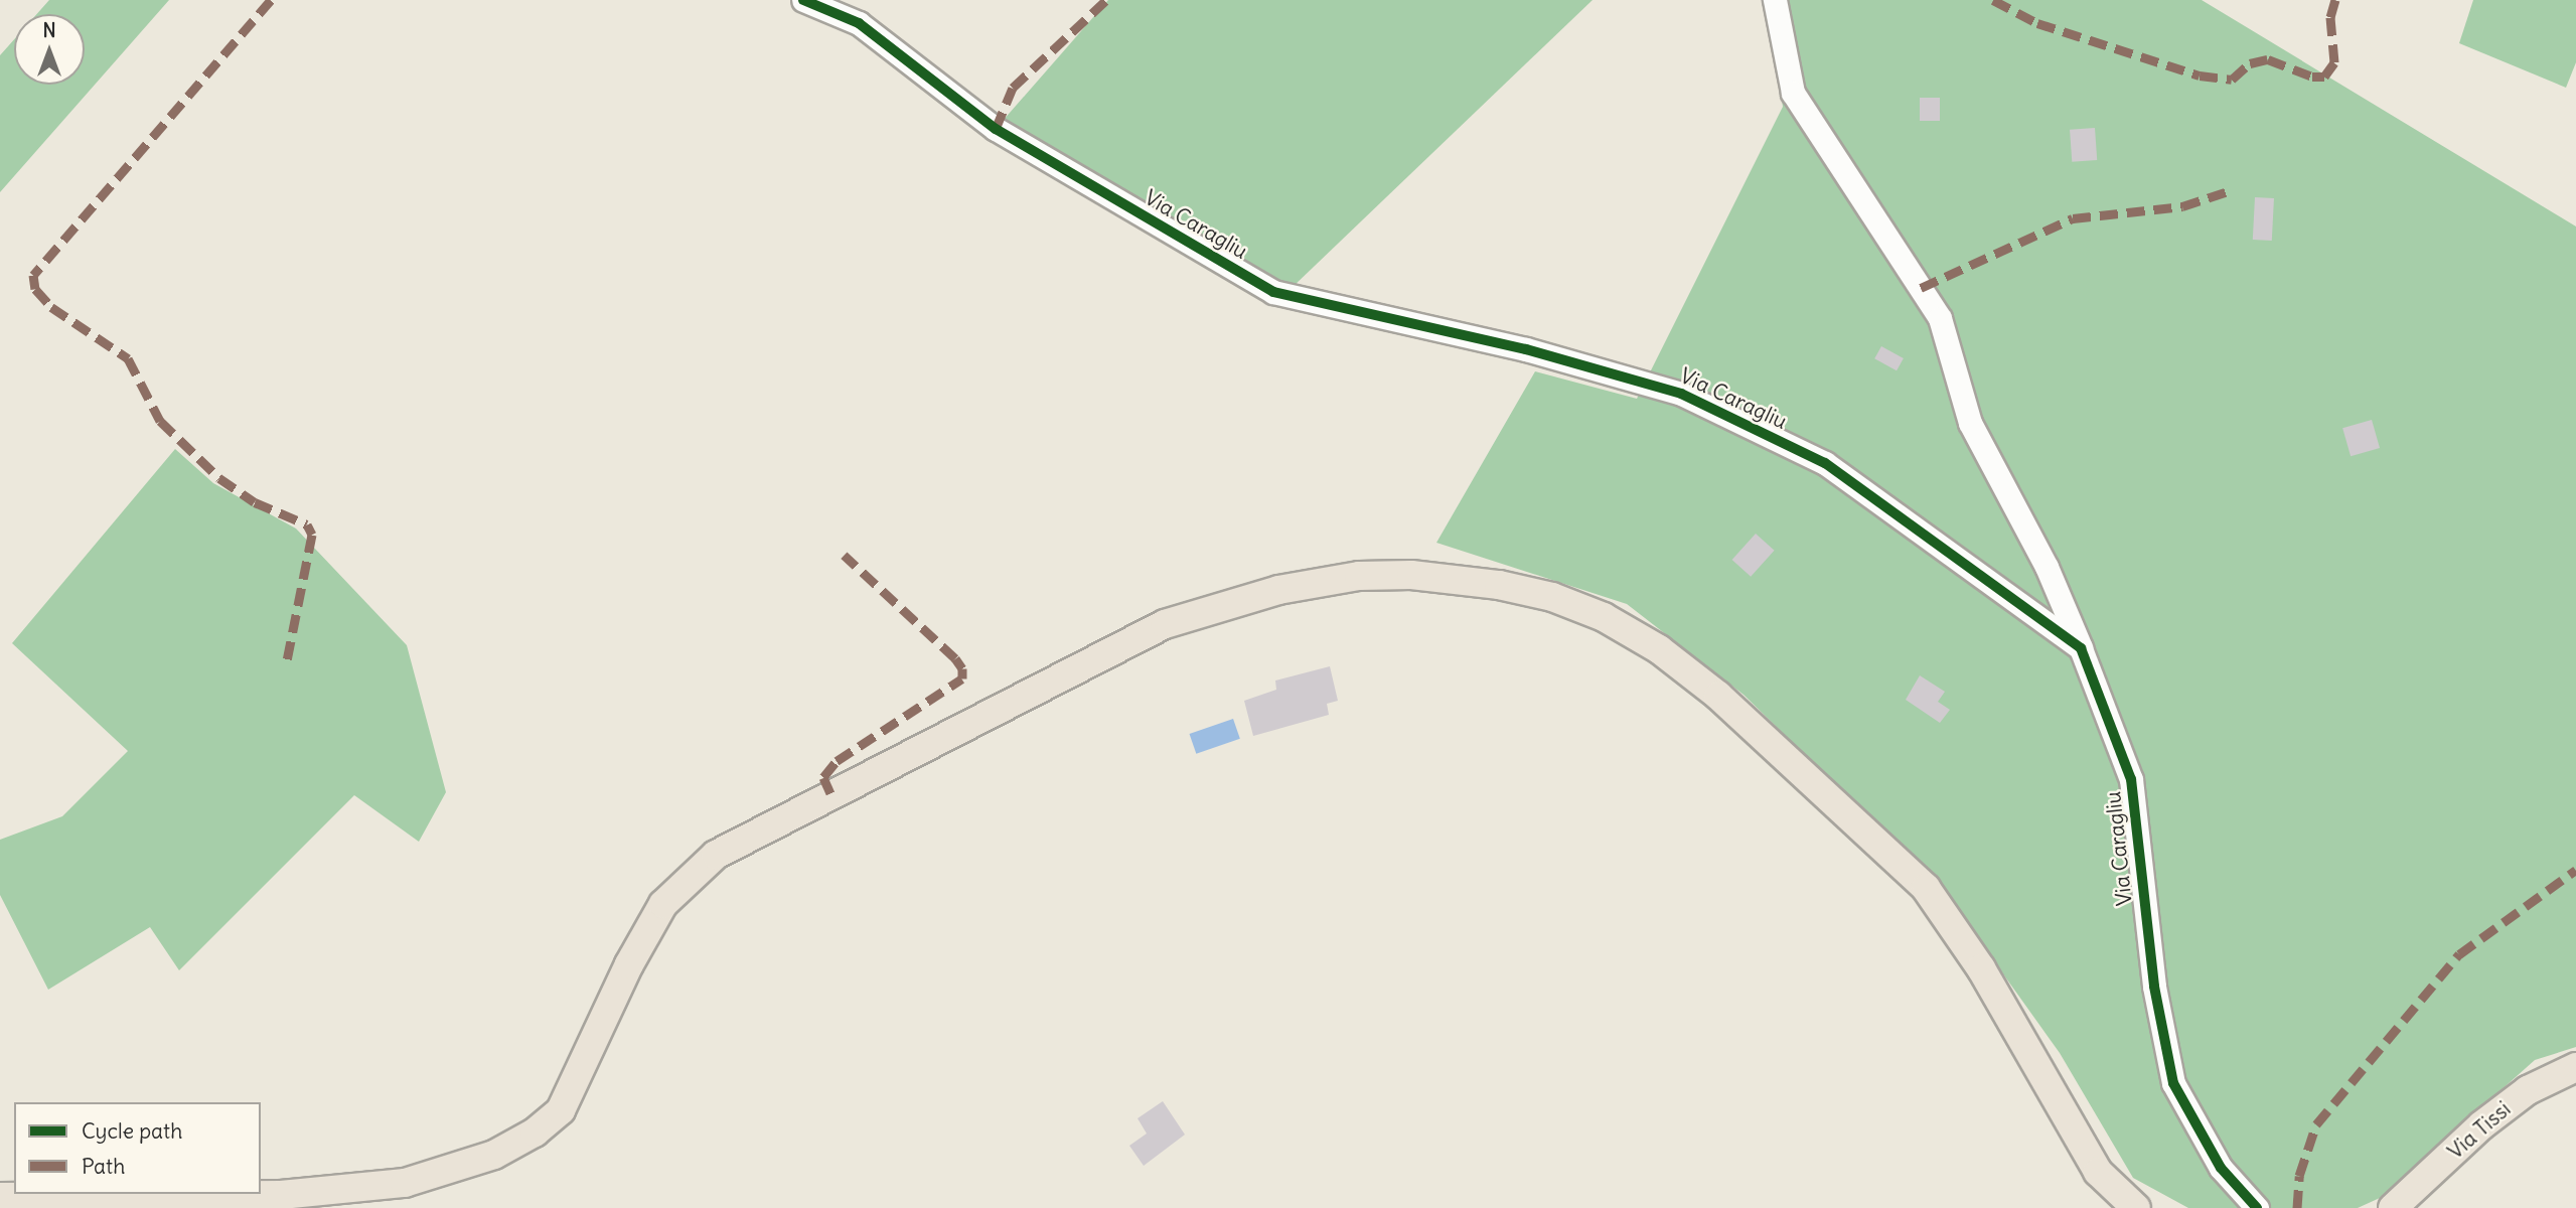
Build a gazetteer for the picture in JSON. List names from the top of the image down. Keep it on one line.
{"streets":{"main road":["Via Tissi"],"street":["Via Caragliu"]},"legend":["Cycle path","Path"],"north":"top"}
